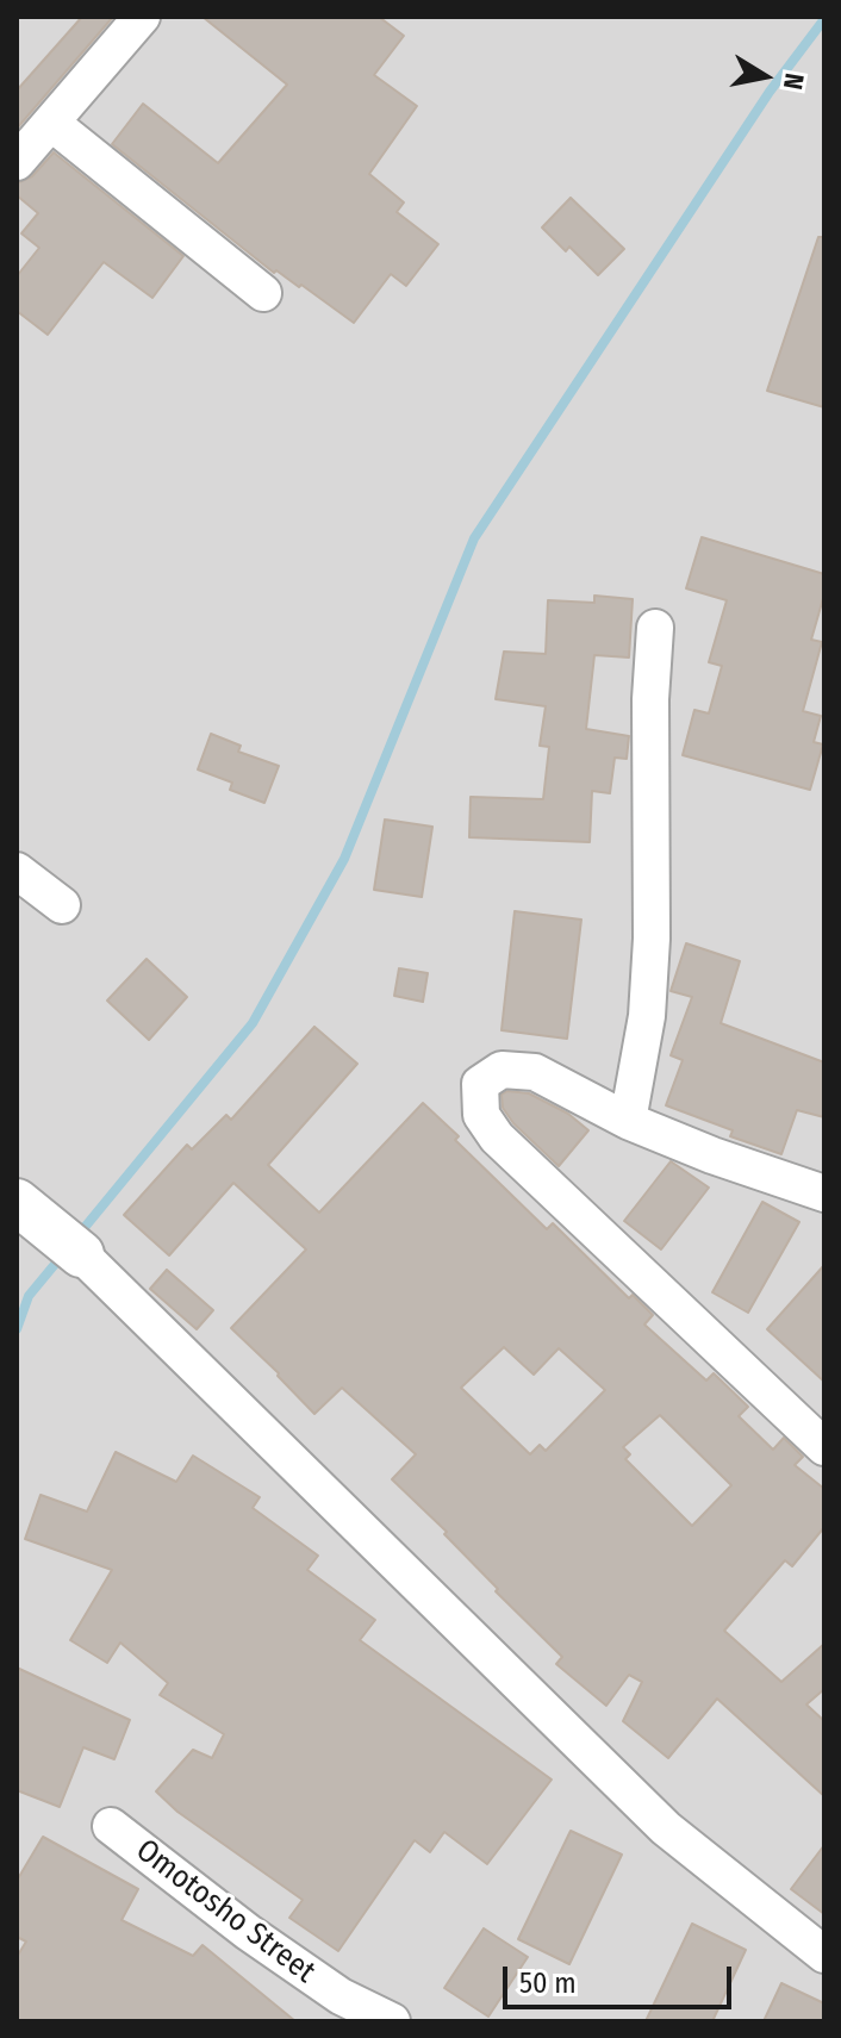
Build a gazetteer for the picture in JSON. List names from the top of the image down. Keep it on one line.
{"streets":{"street":["Omotosho Street"]},"scale_bar":"50 m","north":"right"}
